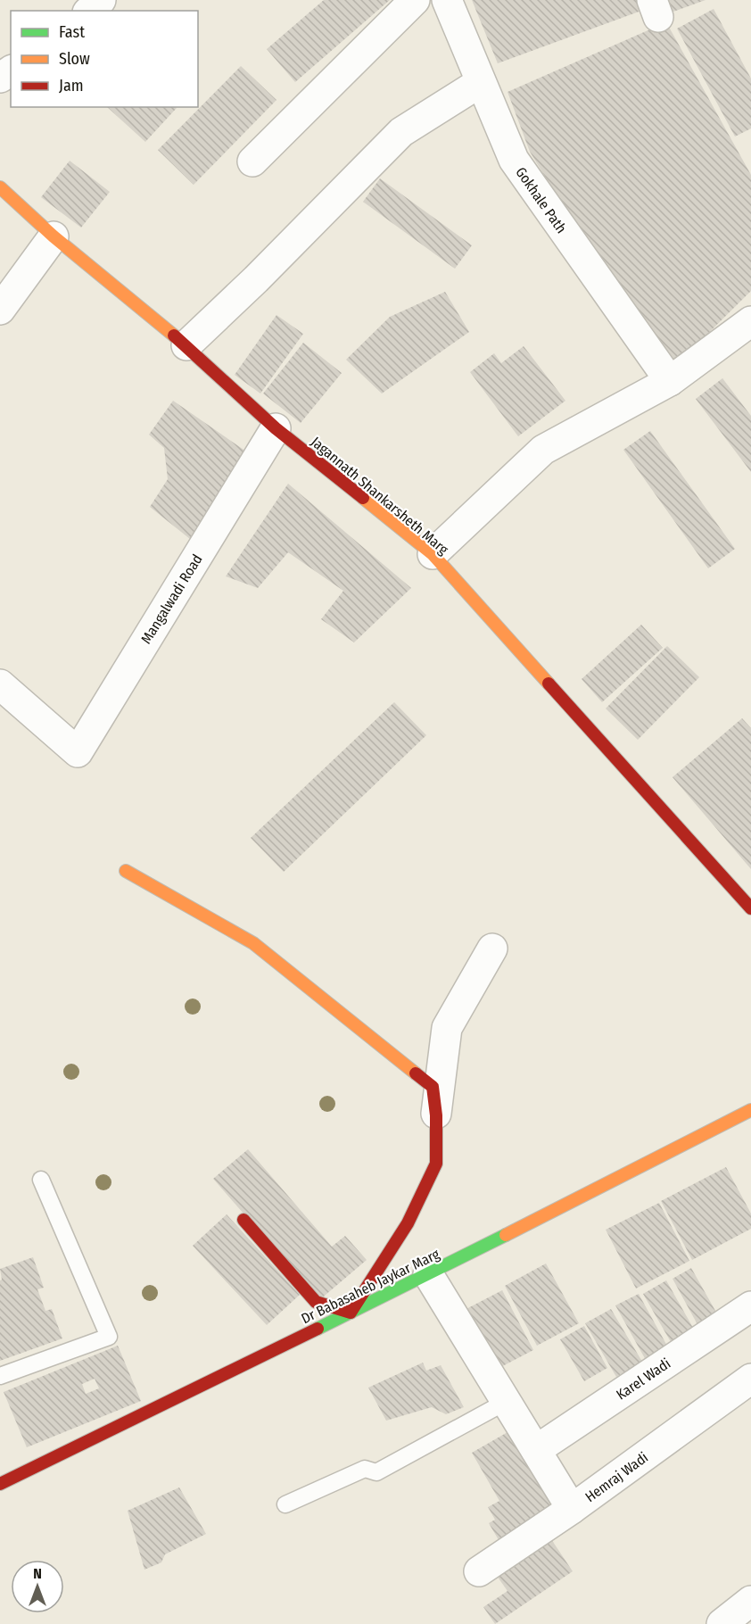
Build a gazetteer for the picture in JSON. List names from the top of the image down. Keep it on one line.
{"streets":{"street":["Gokhale Path","Jagannath Shankarsheth Marg","Mangalwadi Road","Dr Babasaheb Jaykar Marg","Karel Wadi","Hemraj Wadi"]},"crossings":[["Jagannath Shankarsheth Marg","Mangalwadi Road"]],"legend":["Fast","Slow","Jam"],"north":"top"}
